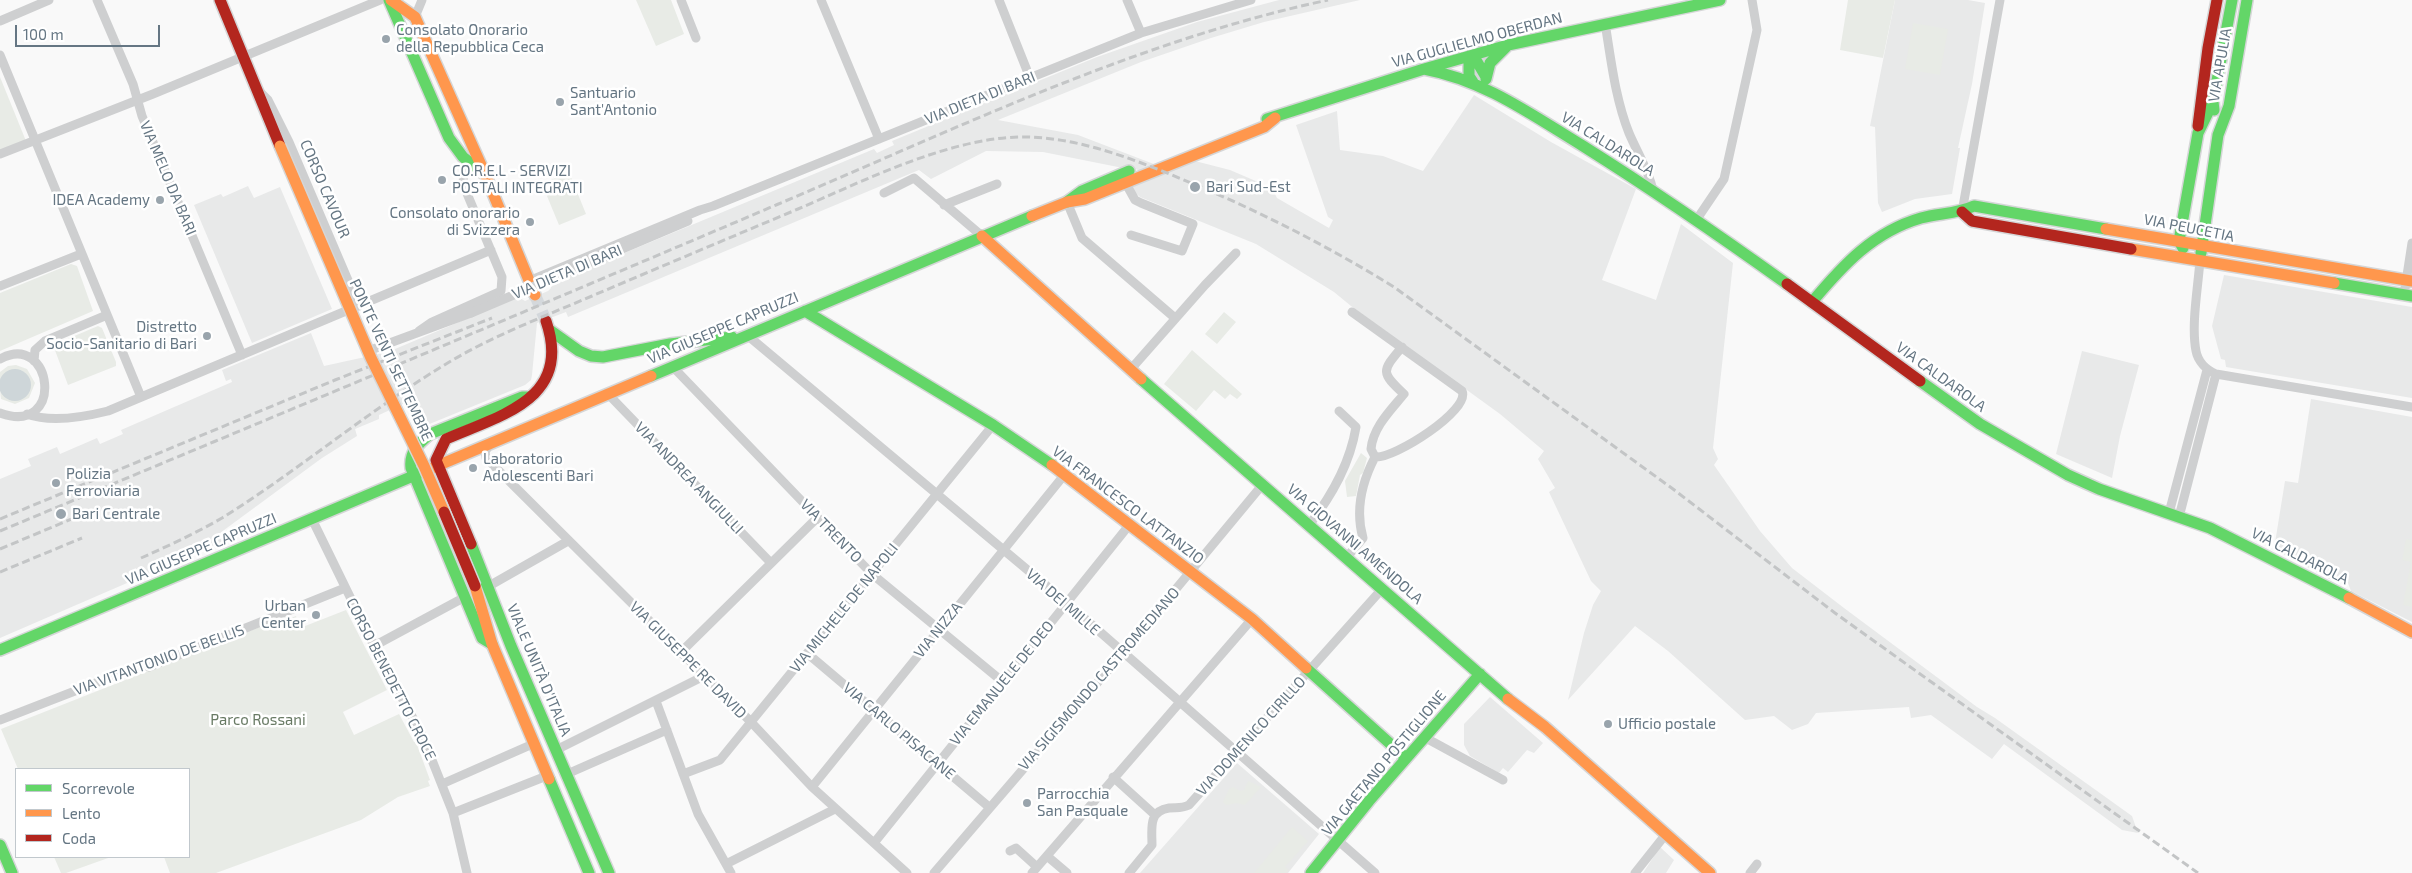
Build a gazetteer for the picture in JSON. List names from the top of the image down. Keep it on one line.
{"streets":{"main road":["VIA GUGLIELMO OBERDAN","VIA APULIA","VIA CALDAROLA","CORSO CAVOUR","VIA PEUCETIA","VIA GIUSEPPE CAPRUZZI","PONTE VENTI SETTEMBRE","VIA FRANCESCO LATTANZIO","VIA GIOVANNI AMENDOLA","VIALE UNITÀ D'ITALIA","VIA GAETANO POSTIGLIONE"],"street":["VIA DIETA DI BARI","VIA MELO DA BARI","VIA ANDREA ANGIULLI","VIA TRENTO","VIA DEI MILLE","VIA MICHELE DE NAPOLI","VIA NIZZA","VIA VITANTONIO DE BELLIS","VIA GIUSEPPE RE DAVID","CORSO BENEDETTO CROCE","VIA SIGISMONDO CASTROMEDIANO","VIA EMANUELE DE DEO","VIA CARLO PISACANE","VIA DOMENICO CIRILLO"]},"crossings":[["VIA GUGLIELMO OBERDAN","VIA GIUSEPPE CAPRUZZI"],["VIA GUGLIELMO OBERDAN","VIA GIOVANNI AMENDOLA"],["VIA APULIA","VIA PEUCETIA"],["VIA DIETA DI BARI","CORSO CAVOUR"],["VIA CALDAROLA","VIA PEUCETIA"],["CORSO CAVOUR","PONTE VENTI SETTEMBRE"],["VIA GIUSEPPE CAPRUZZI","VIA ANDREA ANGIULLI"],["VIA GIUSEPPE CAPRUZZI","VIA FRANCESCO LATTANZIO"],["VIA GIUSEPPE CAPRUZZI","VIA TRENTO"],["VIA GIUSEPPE CAPRUZZI","VIA GIOVANNI AMENDOLA"],["VIA GIUSEPPE CAPRUZZI","VIA DEI MILLE"],["VIA GIUSEPPE CAPRUZZI","VIA GIUSEPPE RE DAVID"],["VIA GIUSEPPE CAPRUZZI","VIALE UNITÀ D'ITALIA"],["VIA GIUSEPPE CAPRUZZI","CORSO BENEDETTO CROCE"],["PONTE VENTI SETTEMBRE","VIALE UNITÀ D'ITALIA"],["VIA FRANCESCO LATTANZIO","VIA MICHELE DE NAPOLI"],["VIA FRANCESCO LATTANZIO","VIA NIZZA"],["VIA FRANCESCO LATTANZIO","VIA SIGISMONDO CASTROMEDIANO"],["VIA FRANCESCO LATTANZIO","VIA EMANUELE DE DEO"],["VIA FRANCESCO LATTANZIO","VIA DOMENICO CIRILLO"],["VIA FRANCESCO LATTANZIO","VIA GAETANO POSTIGLIONE"],["VIA TRENTO","VIA MICHELE DE NAPOLI"],["VIA TRENTO","VIA NIZZA"],["VIA TRENTO","VIA EMANUELE DE DEO"],["VIA GIOVANNI AMENDOLA","VIA SIGISMONDO CASTROMEDIANO"],["VIA GIOVANNI AMENDOLA","VIA DOMENICO CIRILLO"],["VIA GIOVANNI AMENDOLA","VIA GAETANO POSTIGLIONE"],["VIA DEI MILLE","VIA MICHELE DE NAPOLI"],["VIA DEI MILLE","VIA NIZZA"],["VIA DEI MILLE","VIA SIGISMONDO CASTROMEDIANO"],["VIA DEI MILLE","VIA EMANUELE DE DEO"],["VIA DEI MILLE","VIA DOMENICO CIRILLO"],["VIA DEI MILLE","VIA GAETANO POSTIGLIONE"],["VIA MICHELE DE NAPOLI","VIA GIUSEPPE RE DAVID"],["VIA MICHELE DE NAPOLI","VIA CARLO PISACANE"],["VIA NIZZA","VIA GIUSEPPE RE DAVID"],["VIA NIZZA","VIA CARLO PISACANE"],["VIA VITANTONIO DE BELLIS","CORSO BENEDETTO CROCE"],["VIA GIUSEPPE RE DAVID","VIA EMANUELE DE DEO"],["VIA SIGISMONDO CASTROMEDIANO","VIA CARLO PISACANE"],["VIA EMANUELE DE DEO","VIA CARLO PISACANE"]],"parks":["Parco Rossani"],"places":["Consolato Onorario della Repubblica Ceca","Santuario Sant'Antonio","CO.R.E.L - SERVIZI POSTALI INTEGRATI","Bari Sud-Est","IDEA Academy","Consolato onorario di Svizzera","Distretto Socio-Sanitario di Bari","Laboratorio Adolescenti Bari","Polizia Ferroviaria","Bari Centrale","Urban Center","Ufficio postale","Parrocchia San Pasquale"],"legend":["Scorrevole","Lento","Coda"],"scale_bar":"100 m"}
